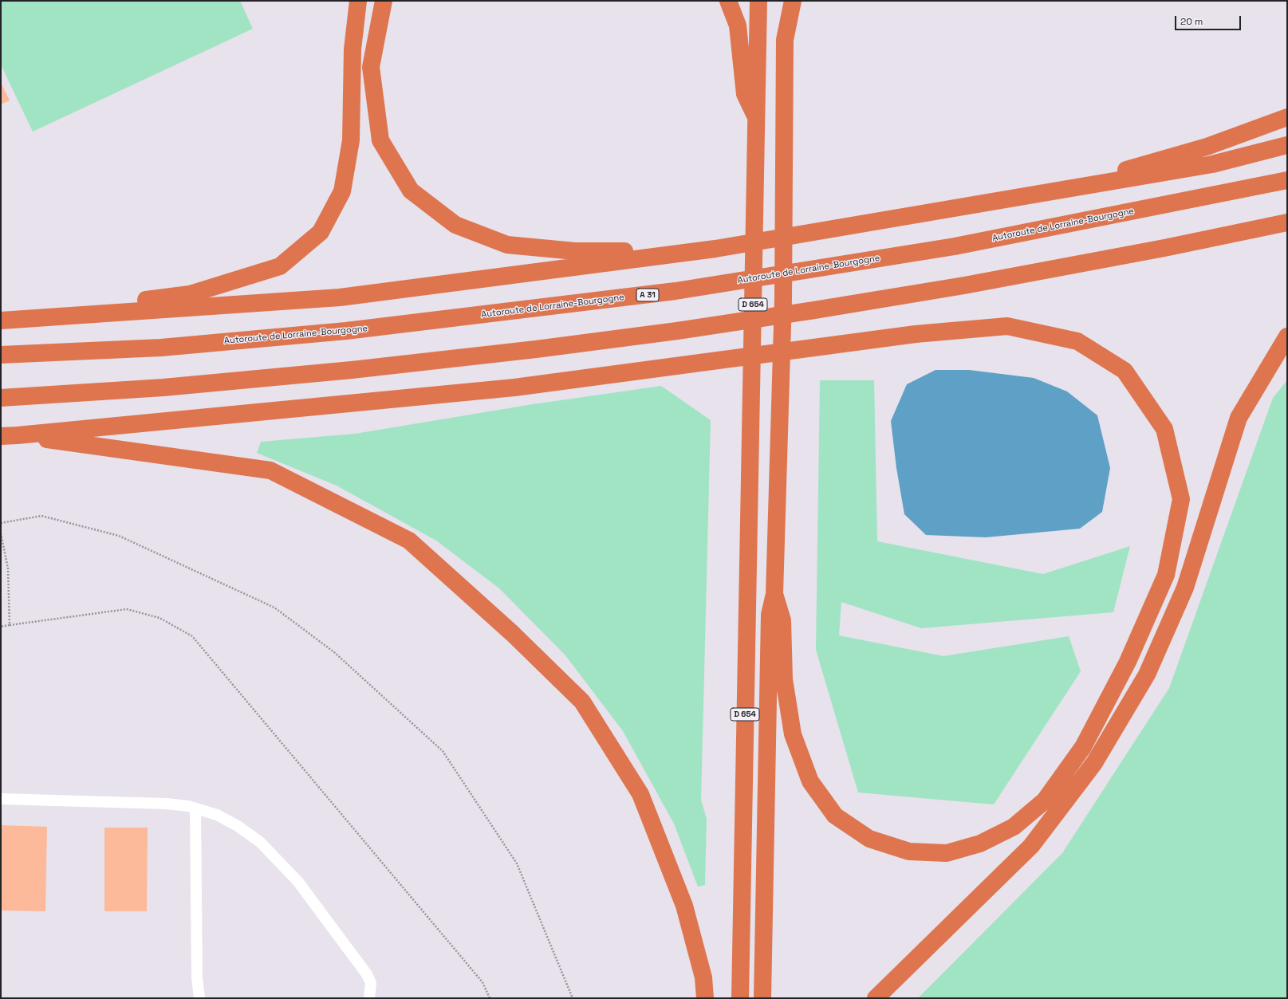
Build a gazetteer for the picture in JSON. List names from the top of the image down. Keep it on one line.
{"streets":{"highway":["Autoroute de Lorraine-Bourgogne","A 31","D 654"]},"scale_bar":"20 m"}
